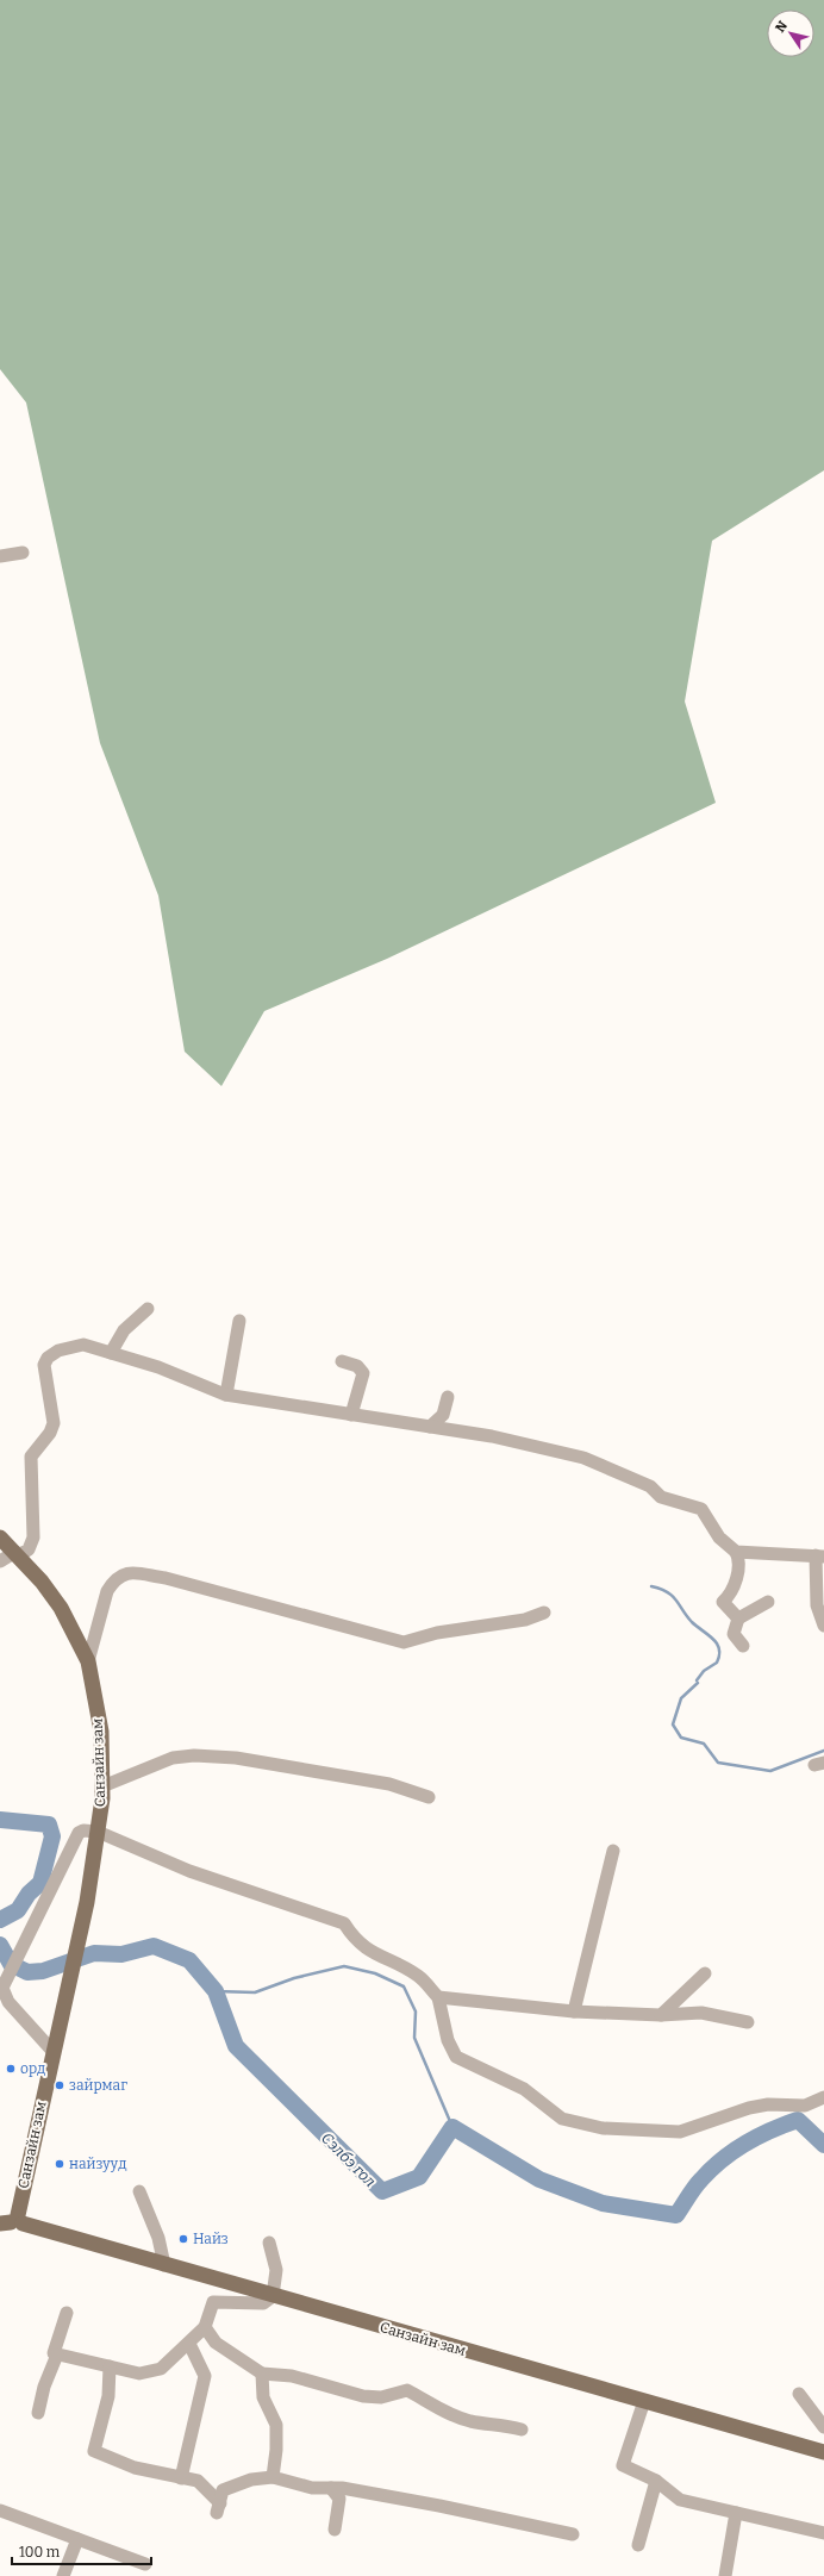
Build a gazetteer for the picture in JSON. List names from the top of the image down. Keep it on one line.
{"streets":{"main road":["Санзайн зам"]},"water":["Сэлбэ гол"],"places":["орд","зайрмаг","найзууд","Найз"],"scale_bar":"100 m","north":"top left"}
